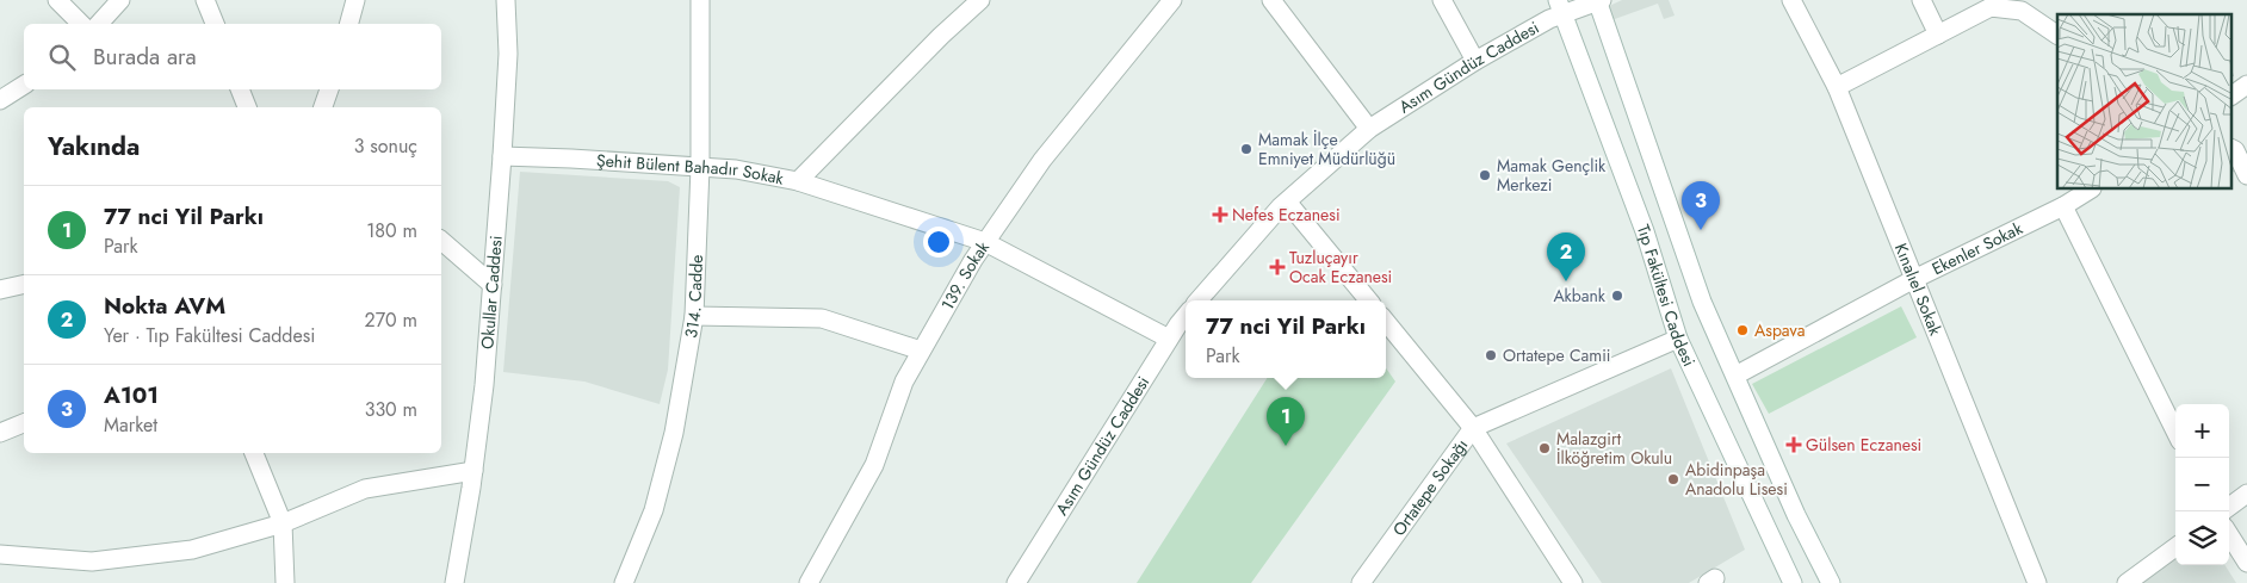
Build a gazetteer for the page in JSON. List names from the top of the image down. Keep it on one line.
{"streets":{"street":["Asım Gündüz Caddesi","Şehit Bülent Bahadır Sokak","Ekenler Sokak","139. Sokak","Kınalıel Sokak","Okullar Caddesi","Tıp Fakültesi Caddesi","314. Cadde","Ortatepe Sokağı"]},"crossings":[["Asım Gündüz Caddesi","Tıp Fakültesi Caddesi"],["Şehit Bülent Bahadır Sokak","Okullar Caddesi"],["Şehit Bülent Bahadır Sokak","314. Cadde"],["Ekenler Sokak","Kınalıel Sokak"],["Tıp Fakültesi Caddesi","Ortatepe Sokağı"]],"places":{"other":["Mamak İlçe Emniyet Müdürlüğü","Mamak Gençlik Merkezi","Akbank","Aspava","Ortatepe Camii","Malazgirt İlköğretim Okulu","Abidinpaşa Anadolu Lisesi"],"health":["Nefes Eczanesi","Tuzluçayır Ocak Eczanesi","Gülsen Eczanesi"]},"page":{"search":"Burada ara","heading":["Yakında","3 sonuç"],"pins":["3","2","1"],"list":[{"mark":"1","name":"77 nci Yil Parkı","note":"Park","value":"180 m"},{"mark":"2","name":"Nokta AVM","note":"Yer · Tıp Fakültesi Caddesi","value":"270 m"},{"mark":"3","name":"A101","note":"Market","value":"330 m"}],"popup":["77 nci Yil Parkı","Park"],"map_buttons":["+","−"]}}
